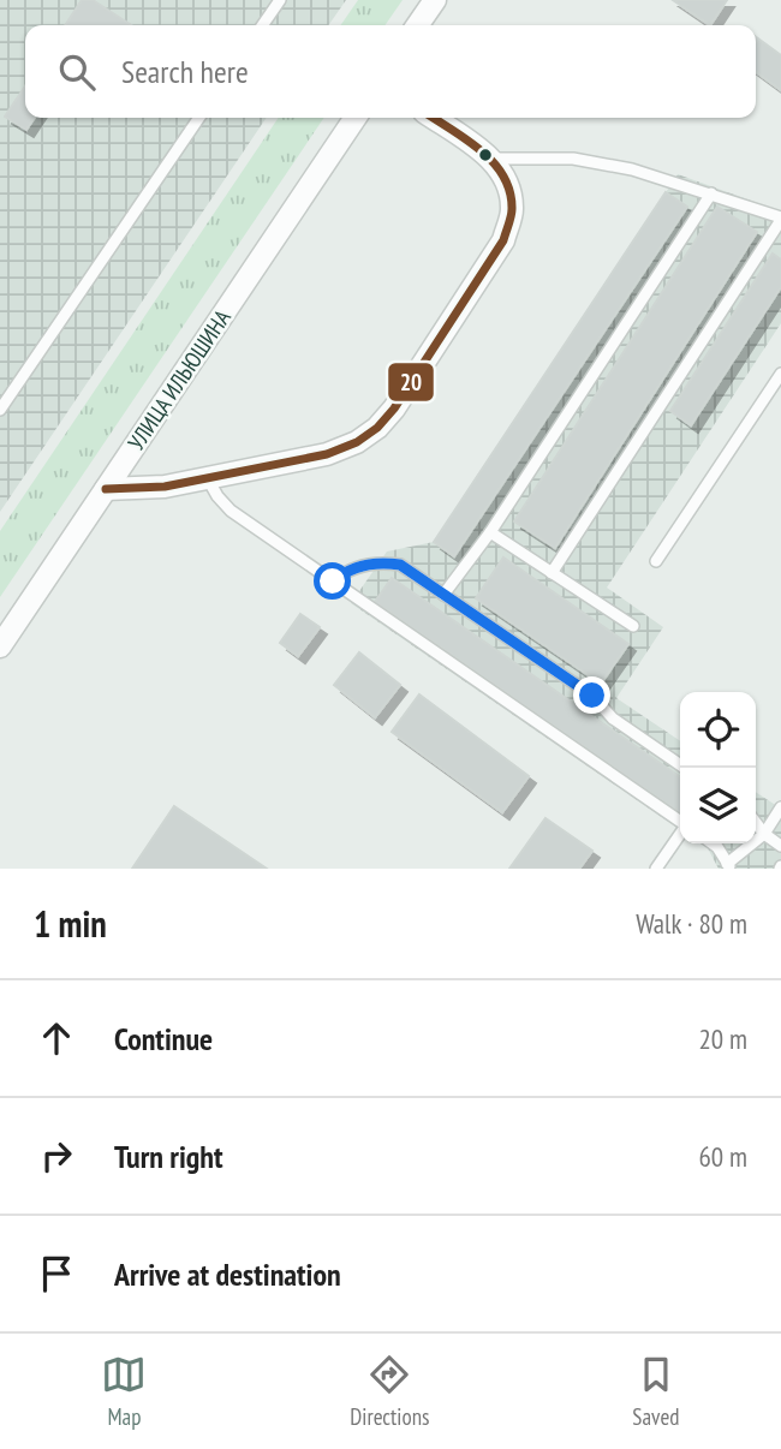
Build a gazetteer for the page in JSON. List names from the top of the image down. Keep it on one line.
{"streets":{"street":["УЛИЦА ИЛЬЮШИНА"]},"lines":["transit line 20"],"page":{"search":"Search here","heading":["1 min","Walk · 80 m"],"list":[["Continue","20 m"],["Turn right","60 m"],"Arrive at destination"],"nav":["Map","Directions","Saved"]}}
